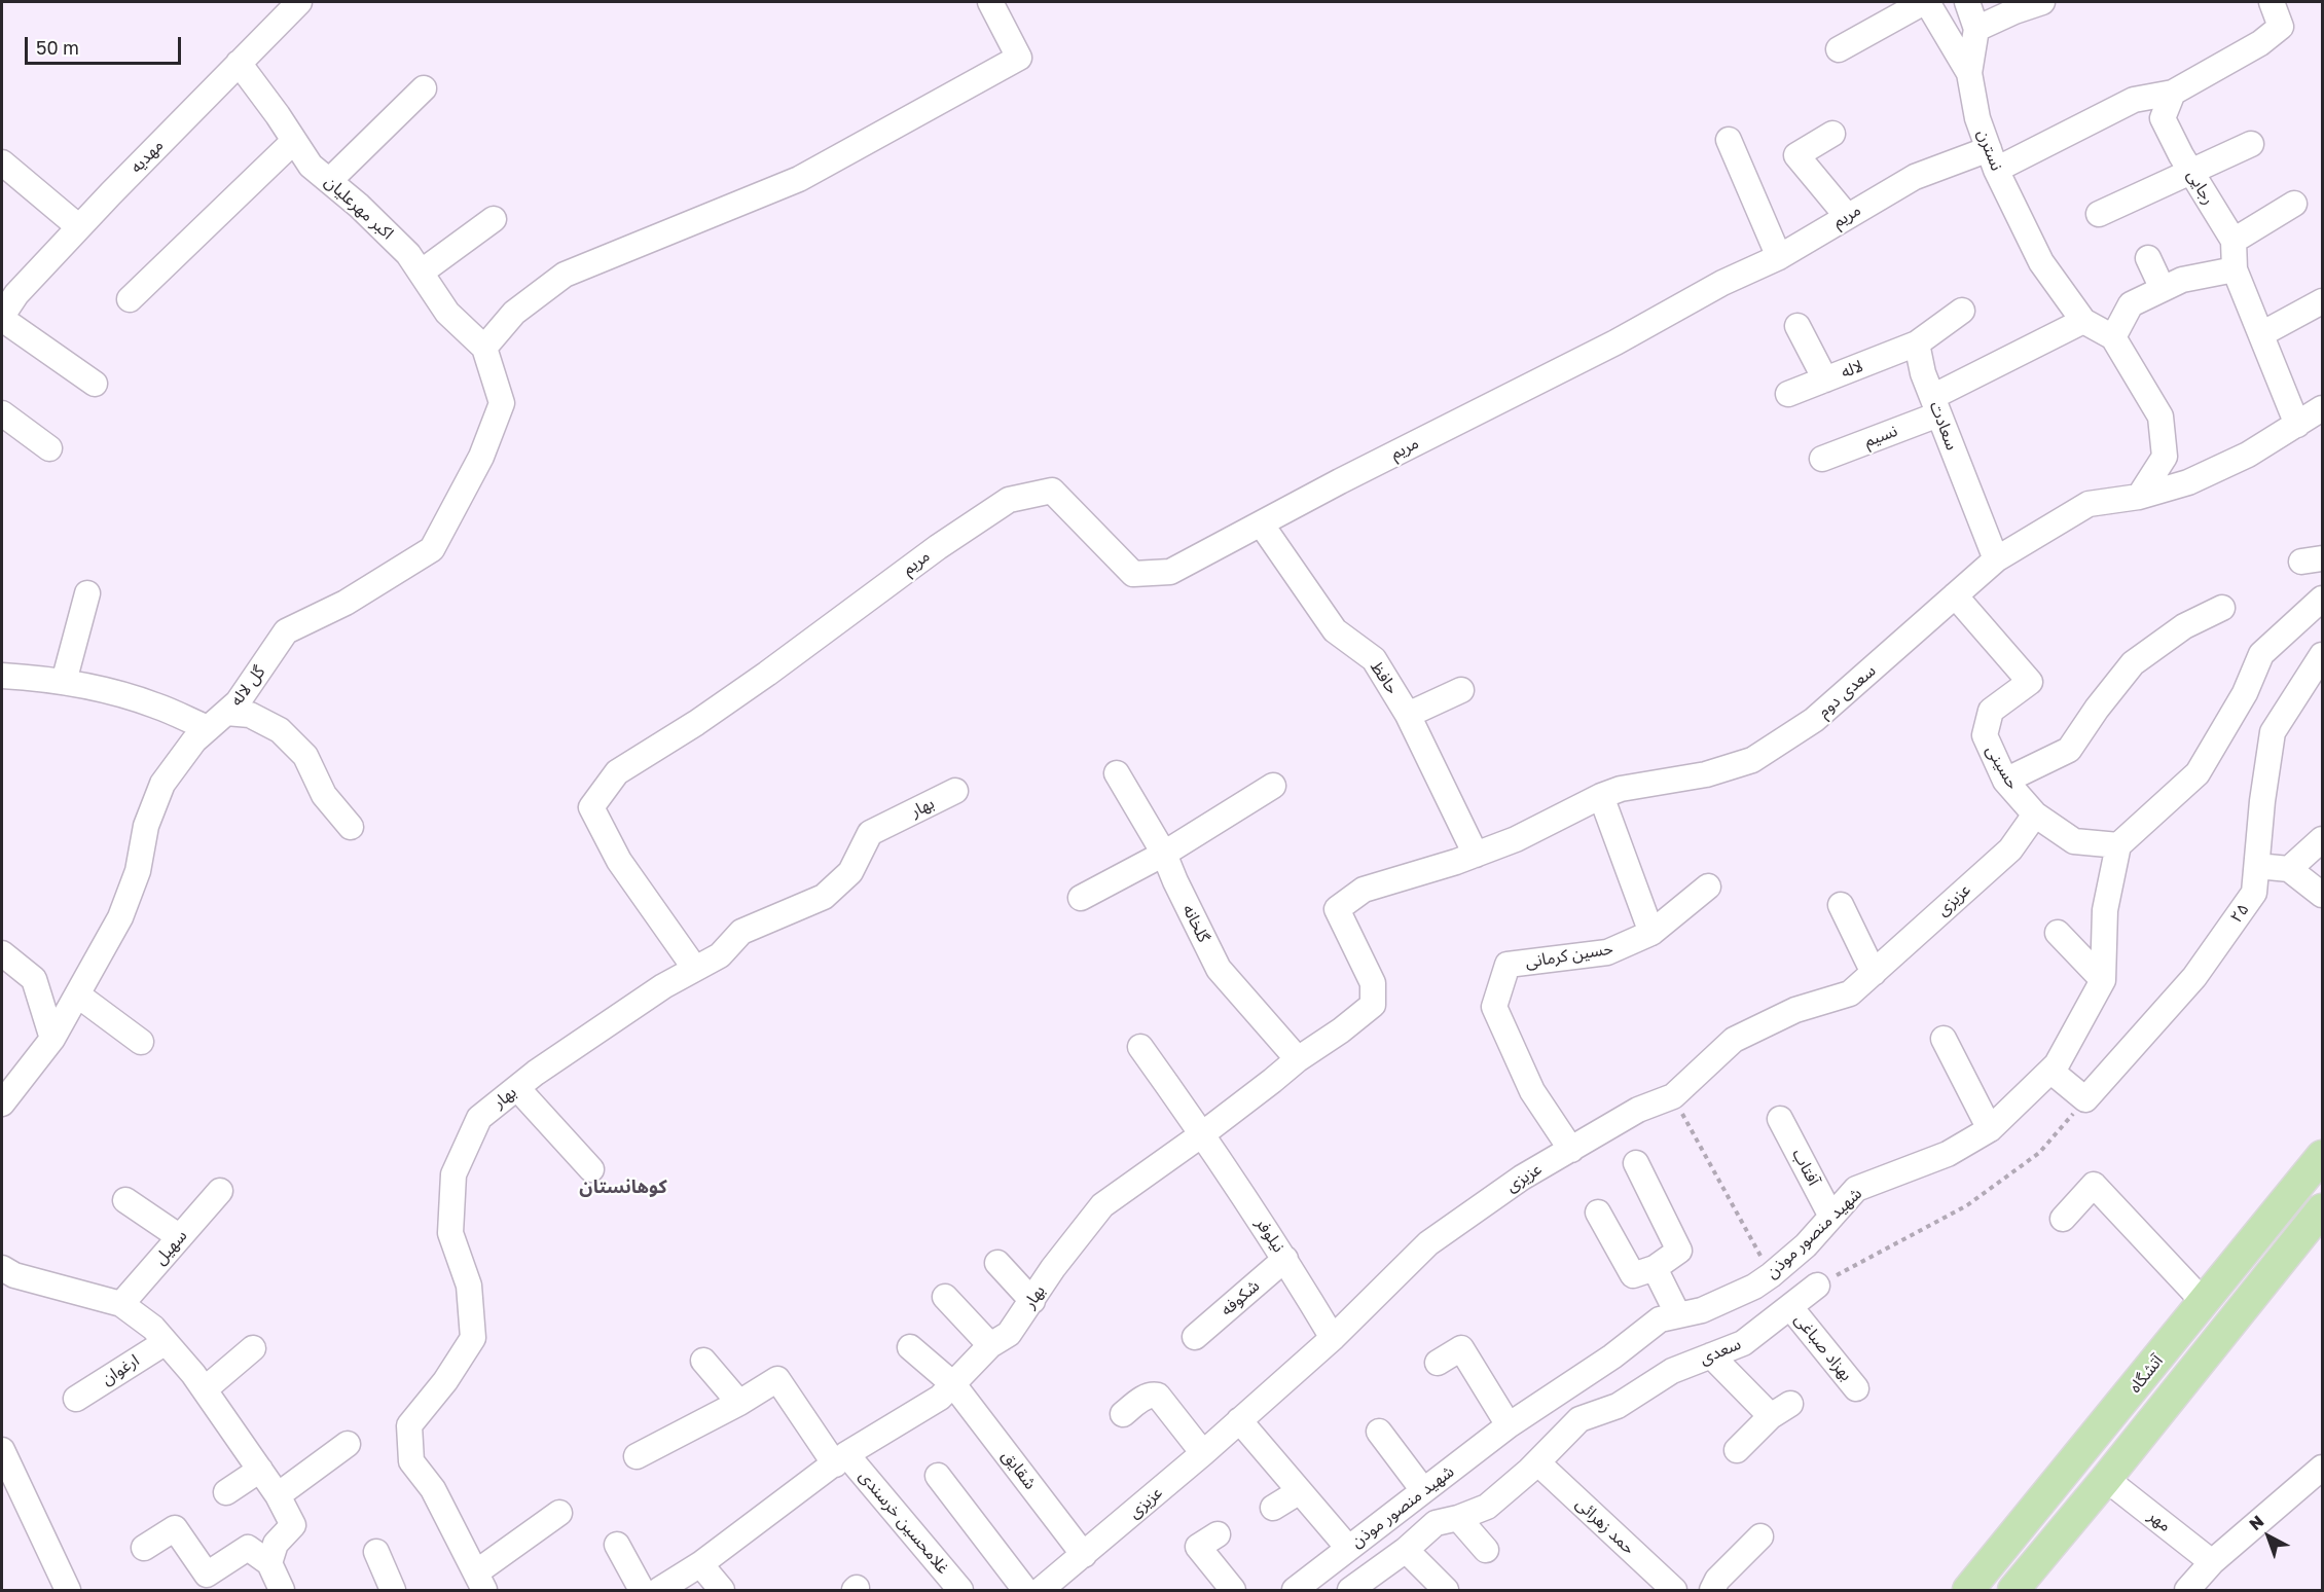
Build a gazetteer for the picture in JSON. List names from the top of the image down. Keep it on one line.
{"streets":{"main road":["آتشگاه"],"street":["نسترن","مهدیه","رجایی","اکبر مهرعلیان","مریم","لاله","سعادت","نسیم","حافظ","گل لاله","سعدی دوم","حسینی","بهار","عزیزی","۲۵","گلخانه","حسین کرمانی","آفتاب","شهید منصور موذن","نیلوفر","سهیل","شکوفه","بهزاد صباغی","سعدی","ارغوان","شقایق","مهر","غلامحسین خرسندی","حمد زهرائی"]},"crossings":[["نسترن","مریم"],["نسترن","نسیم"],["مهدیه","اکبر مهرعلیان"],["رجایی","مریم"],["رجایی","سعدی دوم"],["اکبر مهرعلیان","گل لاله"],["مریم","حافظ"],["مریم","بهار"],["لاله","سعادت"],["سعادت","نسیم"],["سعادت","سعدی دوم"],["حافظ","سعدی دوم"],["سعدی دوم","حسینی"],["سعدی دوم","بهار"],["حسینی","عزیزی"],["حسینی","شهید منصور موذن"],["بهار","گلخانه"],["بهار","نیلوفر"],["بهار","شقایق"],["بهار","غلامحسین خرسندی"],["عزیزی","حسین کرمانی"],["عزیزی","نیلوفر"],["عزیزی","شقایق"],["آفتاب","شهید منصور موذن"],["شهید منصور موذن","بهزاد صباغی"],["نیلوفر","شکوفه"],["بهزاد صباغی","سعدی"],["سعدی","حمد زهرائی"],["آتشگاه","مهر"]],"districts":["کوهانستان"],"scale_bar":"50 m","north":"top left"}
